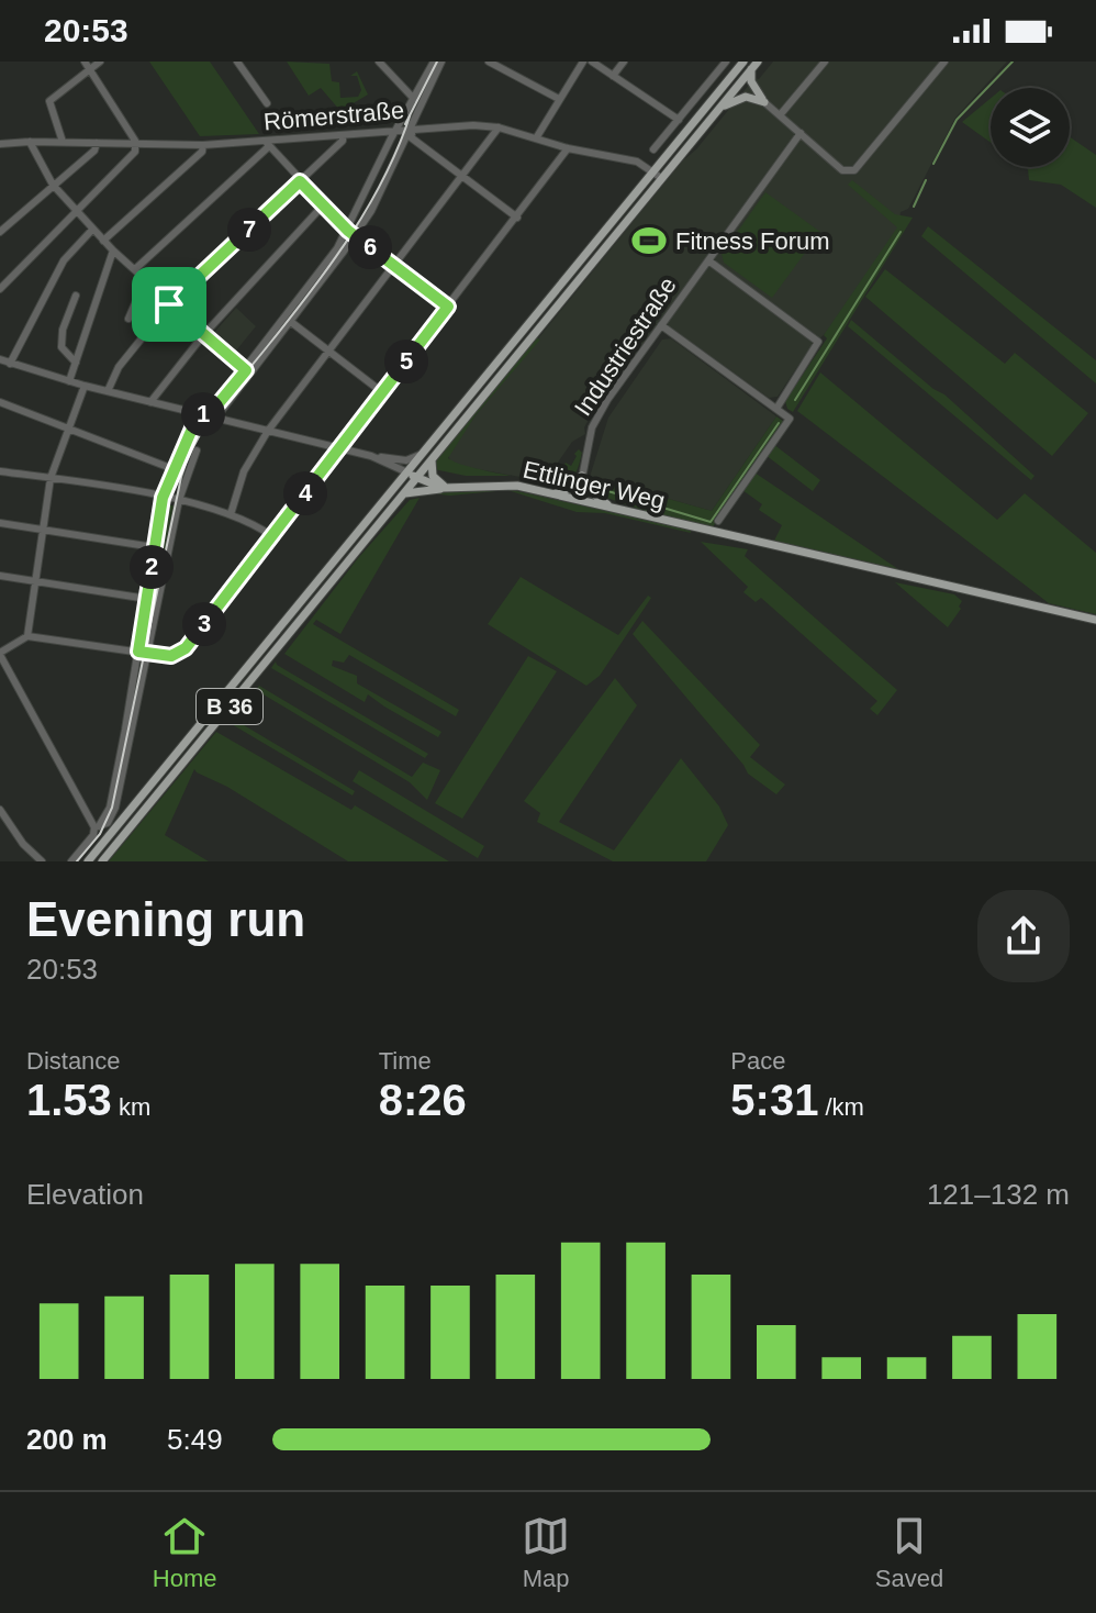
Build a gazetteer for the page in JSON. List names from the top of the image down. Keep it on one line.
{"streets":{"main road":["Ettlinger Weg","B 36"],"street":["Römerstraße","Industriestraße"]},"crossings":[["Römerstraße","B 36"],["Industriestraße","Ettlinger Weg"],["Ettlinger Weg","B 36"]],"places":{"sports":["Fitness Forum"]},"page":{"status":"20:53","pins":["7","6","5","1","4","2","3"],"heading":["Evening run","20:53"],"stats":[["Distance","1.53 km"],["Time","8:26"],["Pace","5:31 /km"]],"chart":["Elevation","121–132 m"],"list":[{"name":"200 m","note":"5:49"}],"tabs":["Home","Map","Saved"]}}
